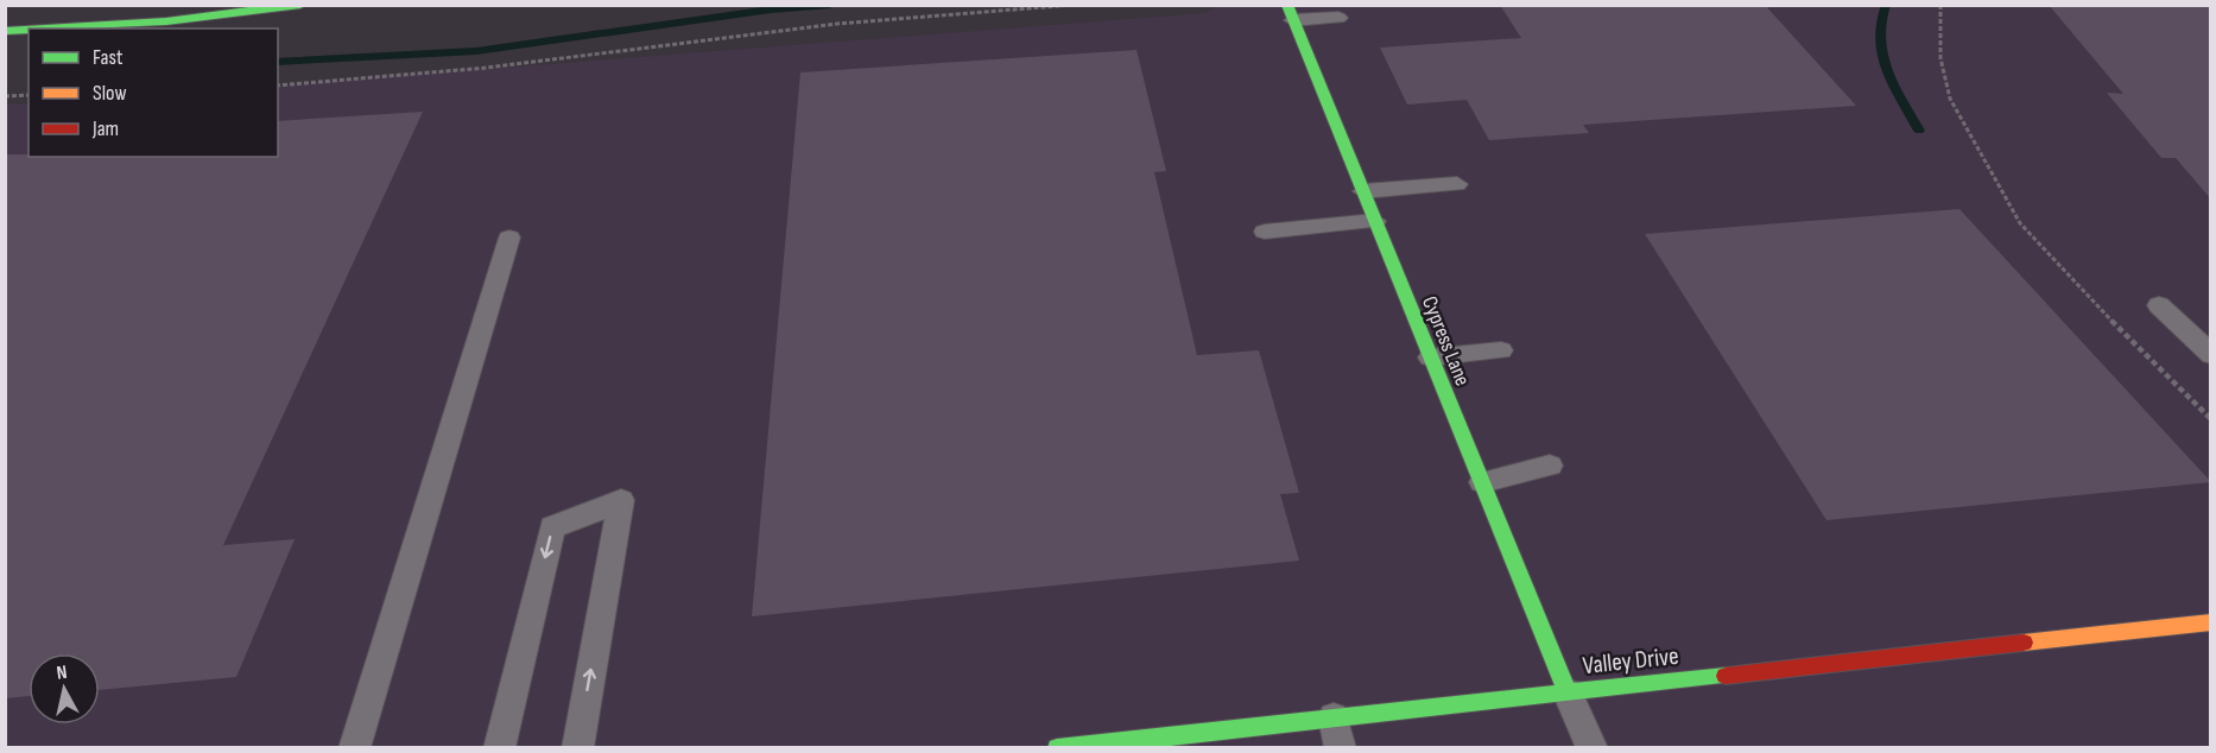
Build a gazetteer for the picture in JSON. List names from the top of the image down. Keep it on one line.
{"streets":{"street":["Cypress Lane","Valley Drive"]},"crossings":[["Cypress Lane","Valley Drive"]],"legend":["Fast","Slow","Jam"],"north":"top"}
